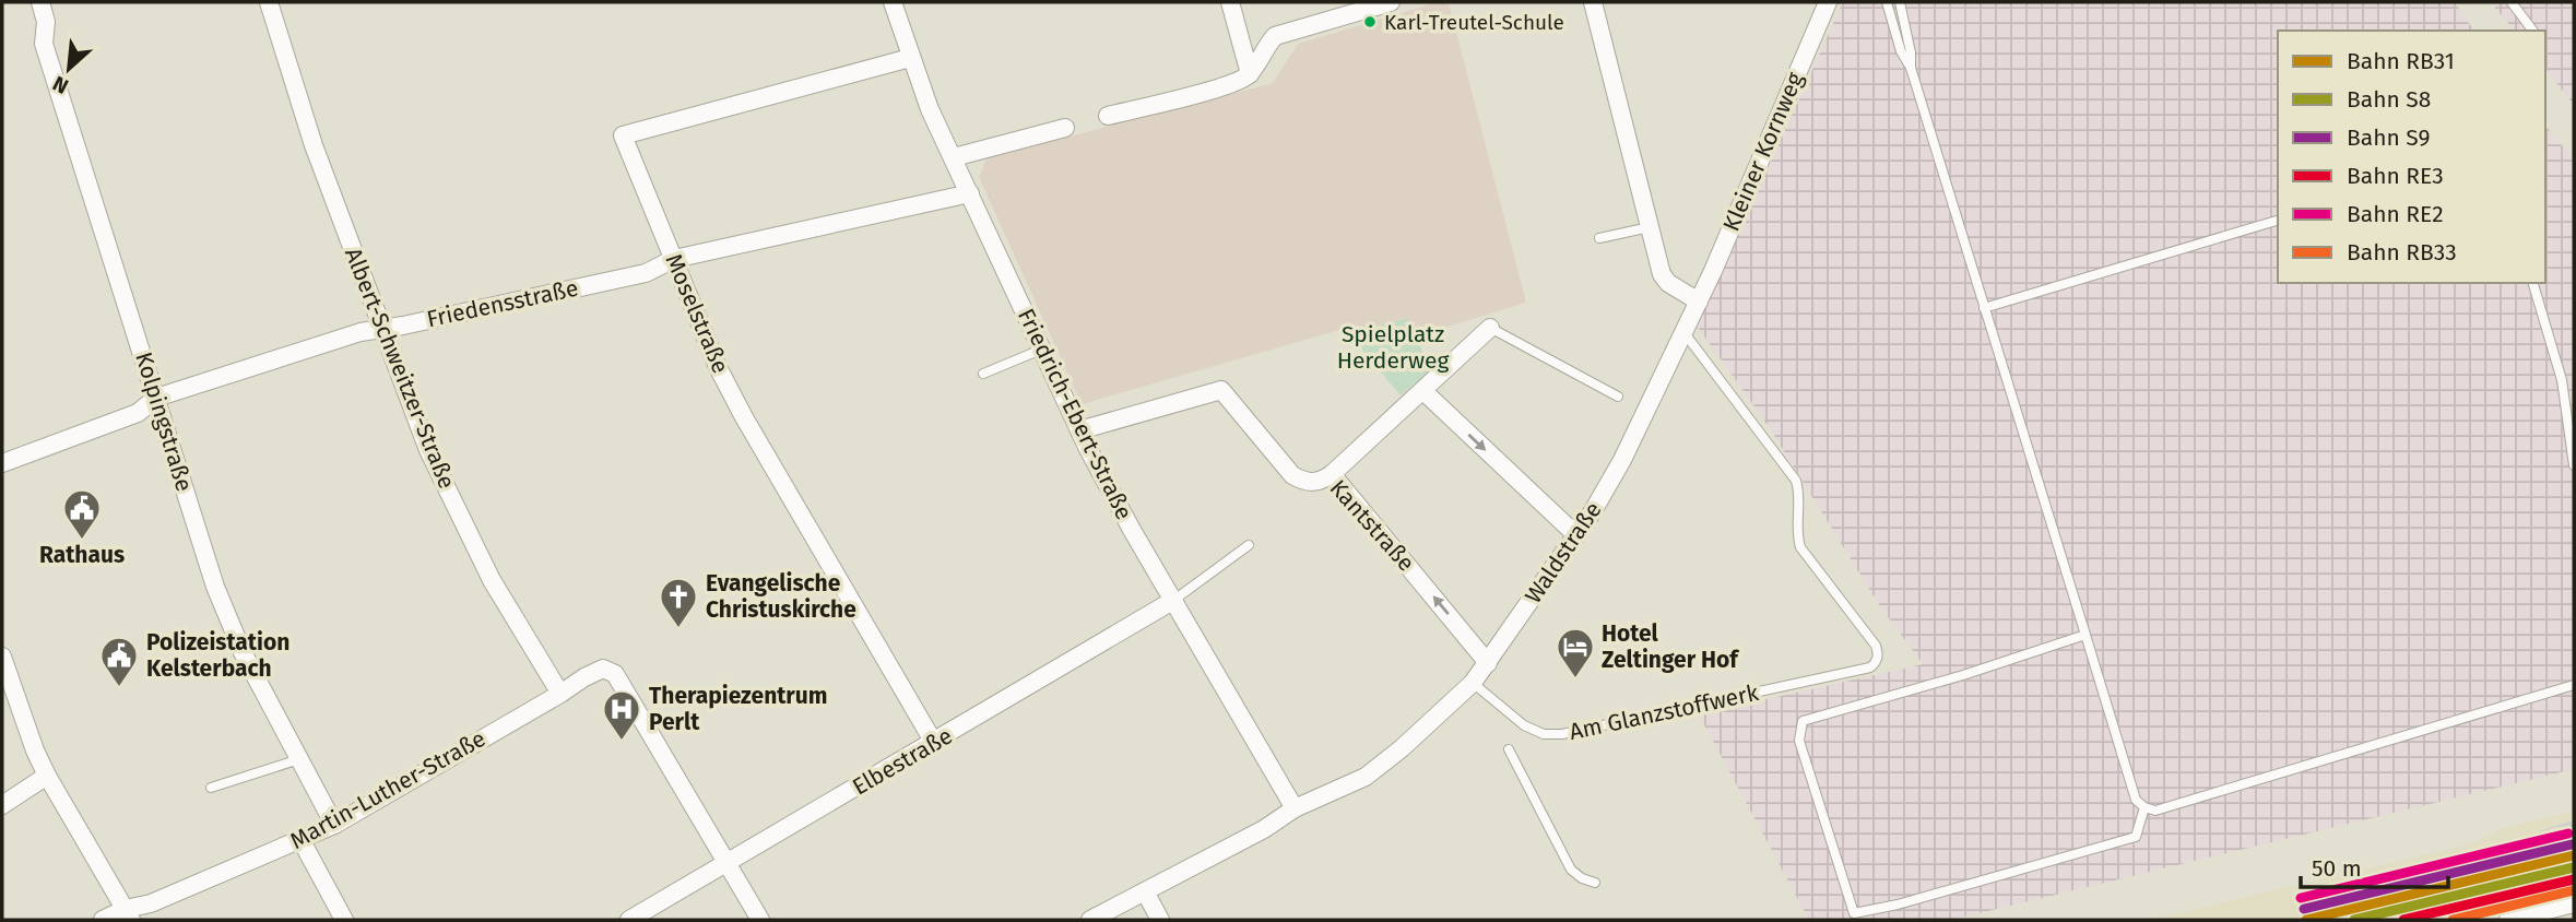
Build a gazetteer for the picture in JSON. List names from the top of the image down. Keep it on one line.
{"streets":{"street":["Kleiner Kornweg","Friedensstraße","Moselstraße","Albert-Schweitzer-Straße","Friedrich-Ebert-Straße","Kolpingstraße","Kantstraße","Waldstraße","Elbestraße","Martin-Luther-Straße"],"lane":["Am Glanzstoffwerk"]},"crossings":[["Kleiner Kornweg","Waldstraße"],["Friedensstraße","Moselstraße"],["Friedensstraße","Albert-Schweitzer-Straße"],["Friedensstraße","Friedrich-Ebert-Straße"],["Friedensstraße","Kolpingstraße"],["Moselstraße","Friedrich-Ebert-Straße"],["Moselstraße","Elbestraße"],["Albert-Schweitzer-Straße","Martin-Luther-Straße"],["Friedrich-Ebert-Straße","Kantstraße"],["Friedrich-Ebert-Straße","Waldstraße"],["Friedrich-Ebert-Straße","Elbestraße"],["Kolpingstraße","Martin-Luther-Straße"],["Kantstraße","Waldstraße"],["Waldstraße","Am Glanzstoffwerk"]],"parks":["Spielplatz Herderweg"],"places":{"other":["Karl-Treutel-Schule"],"public building":["Rathaus","Polizeistation Kelsterbach"],"church":["Evangelische Christuskirche"],"hotel":["Hotel Zeltinger Hof"],"hospital":["Therapiezentrum Perlt"]},"lines":["rail line RE2","rail line S9","rail line RB31","rail line S8","rail line RE3","rail line RB33"],"legend":["Bahn RB31","Bahn S8","Bahn S9","Bahn RE3","Bahn RE2","Bahn RB33"],"scale_bar":"50 m","north":"bottom left"}
